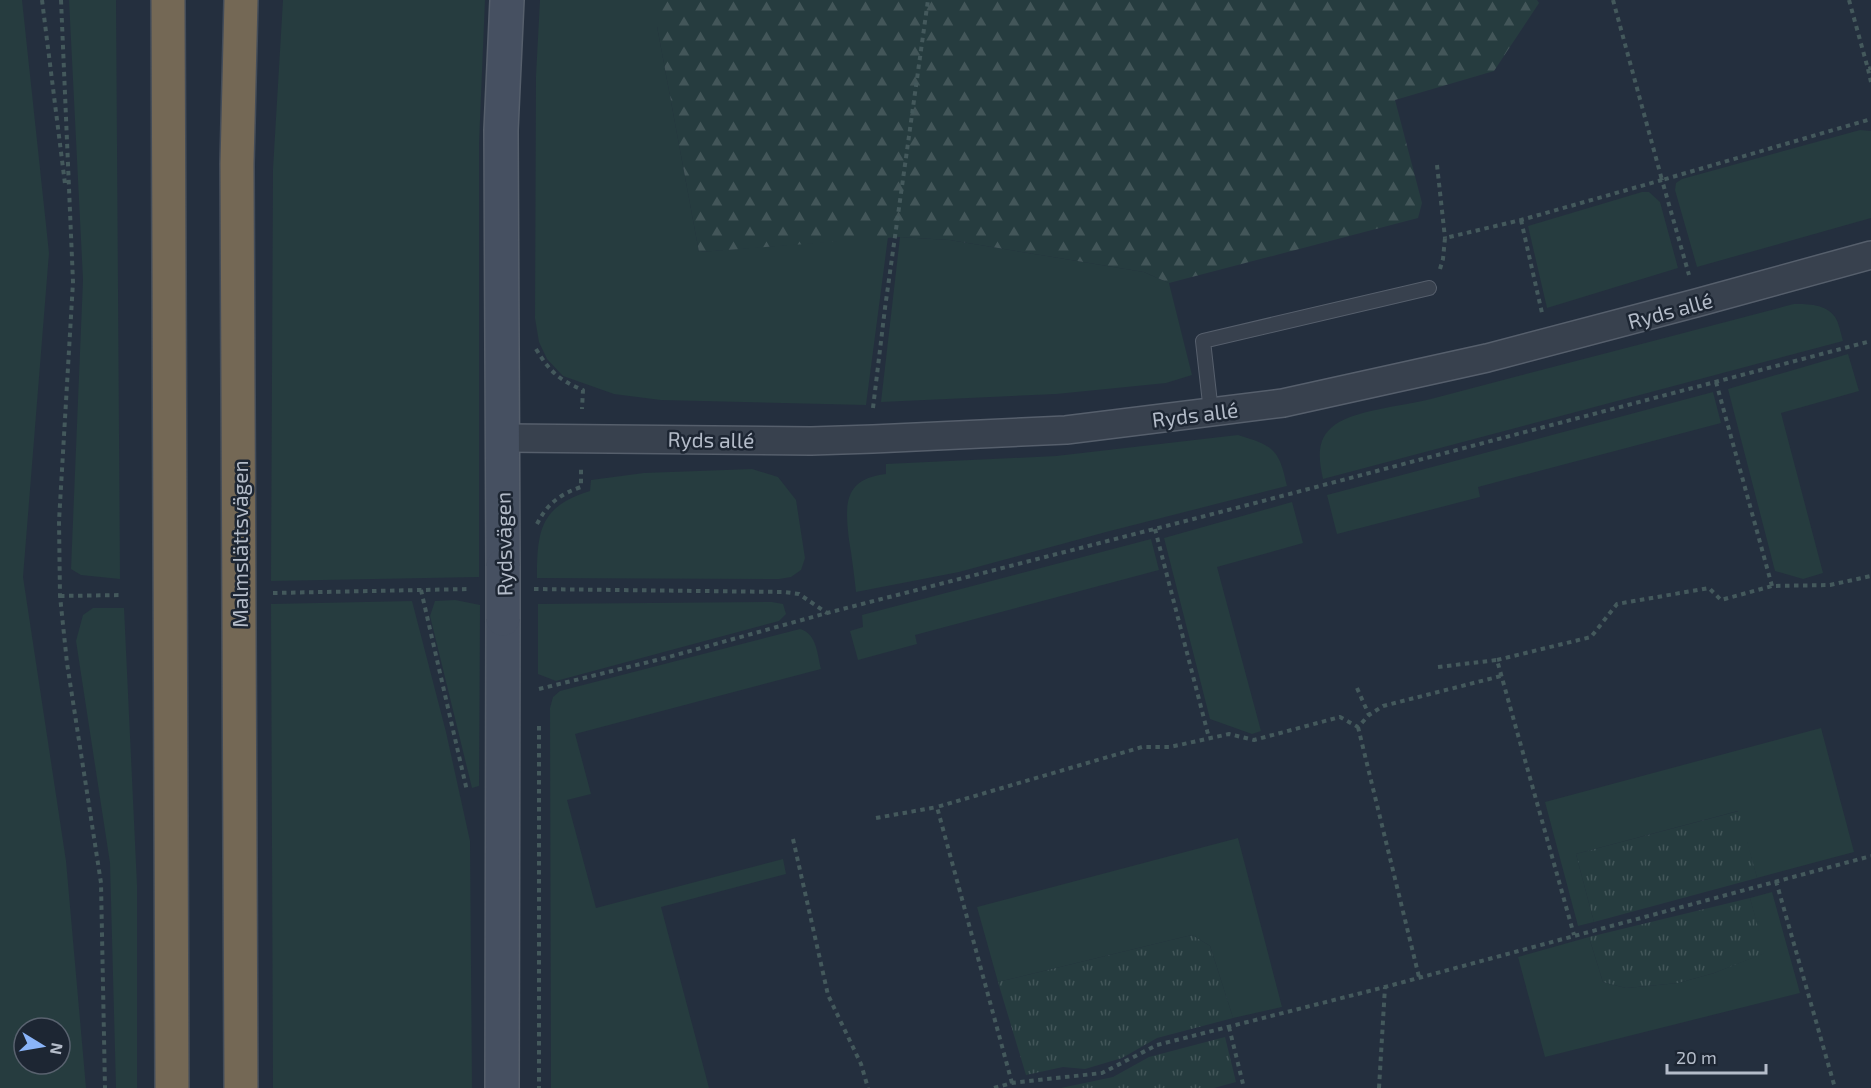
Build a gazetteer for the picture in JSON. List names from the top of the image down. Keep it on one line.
{"streets":{"highway":["Malmslättsvägen"],"street":["Ryds allé","Rydsvägen"]},"crossings":[["Ryds allé","Rydsvägen"]],"scale_bar":"20 m","north":"right"}
